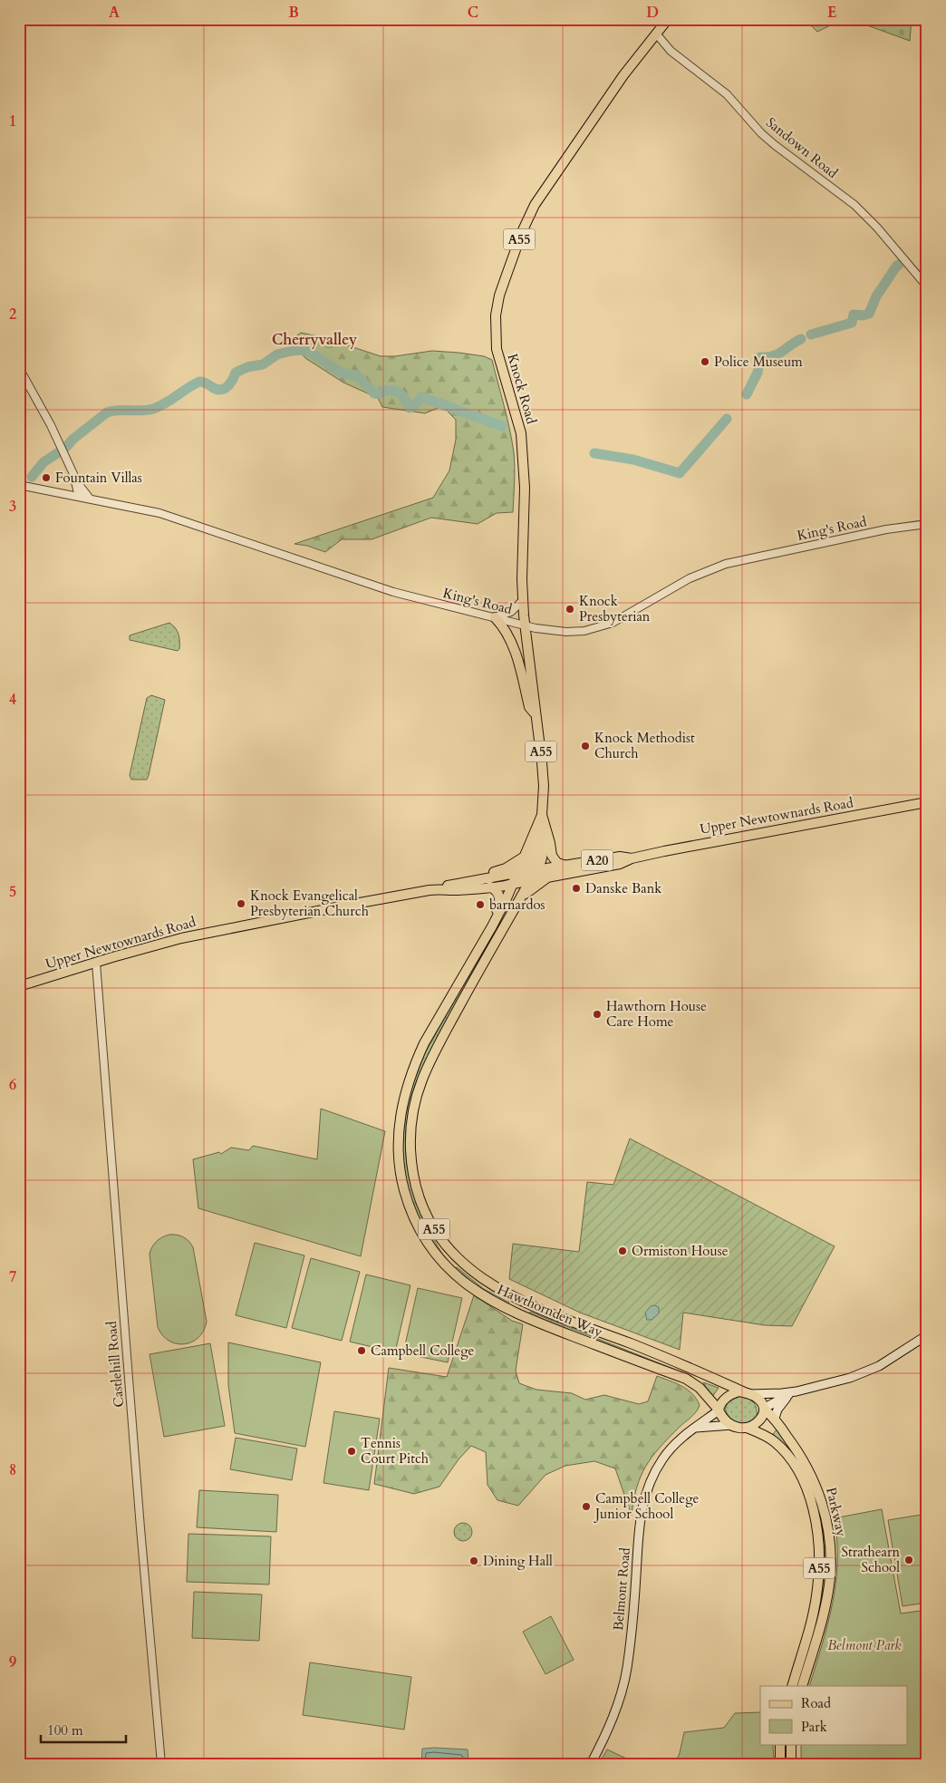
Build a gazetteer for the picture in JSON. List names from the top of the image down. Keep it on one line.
{"streets":{"main road":["A55","Knock Road","Upper Newtownards Road","A20","Hawthornden Way","Parkway","Belmont Road"],"street":["Sandown Road","King's Road","Castlehill Road"]},"crossings":[["Sandown Road","Knock Road"],["A55","Knock Road"],["A55","Upper Newtownards Road"],["A55","Hawthornden Way"],["A55","Parkway"],["A55","Belmont Road"],["Knock Road","King's Road"],["Knock Road","Upper Newtownards Road"],["Knock Road","Hawthornden Way"],["Upper Newtownards Road","Hawthornden Way"],["Upper Newtownards Road","Castlehill Road"],["Hawthornden Way","Parkway"],["Hawthornden Way","Belmont Road"],["Parkway","Belmont Road"]],"districts":["Cherryvalley"],"parks":["Belmont Park"],"places":["Police Museum","Fountain Villas","Knock Presbyterian","Knock Methodist Church","Danske Bank","Knock Evangelical Presbyterian Church","barnardos","Hawthorn House Care Home","Ormiston House","Campbell College","Tennis Court Pitch","Campbell College Junior School","Strathearn School","Dining Hall"],"legend":["Road","Park"],"scale_bar":"100 m","grid":{"columns":["A","B","C","D","E"],"rows":["1","2","3","4","5","6","7","8","9"]}}
